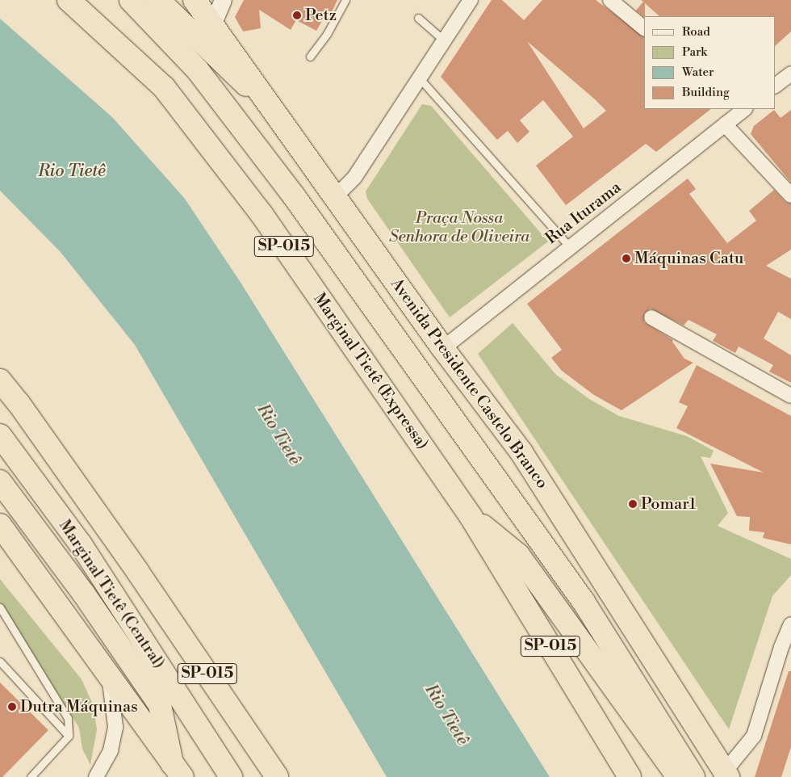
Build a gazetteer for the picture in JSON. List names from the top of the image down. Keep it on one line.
{"streets":{"highway":["SP-015","Marginal Tietê (Expressa)","Avenida Presidente Castelo Branco","Marginal Tietê (Central)"],"street":["Rua Iturama"]},"crossings":[["Rua Iturama","Avenida Presidente Castelo Branco"]],"water":["Rio Tietê"],"parks":["Praça Nossa Senhora de Oliveira"],"places":["Petz","Máquinas Catu","Pomar1","Dutra Máquinas"],"legend":["Road","Park","Water","Building"]}
